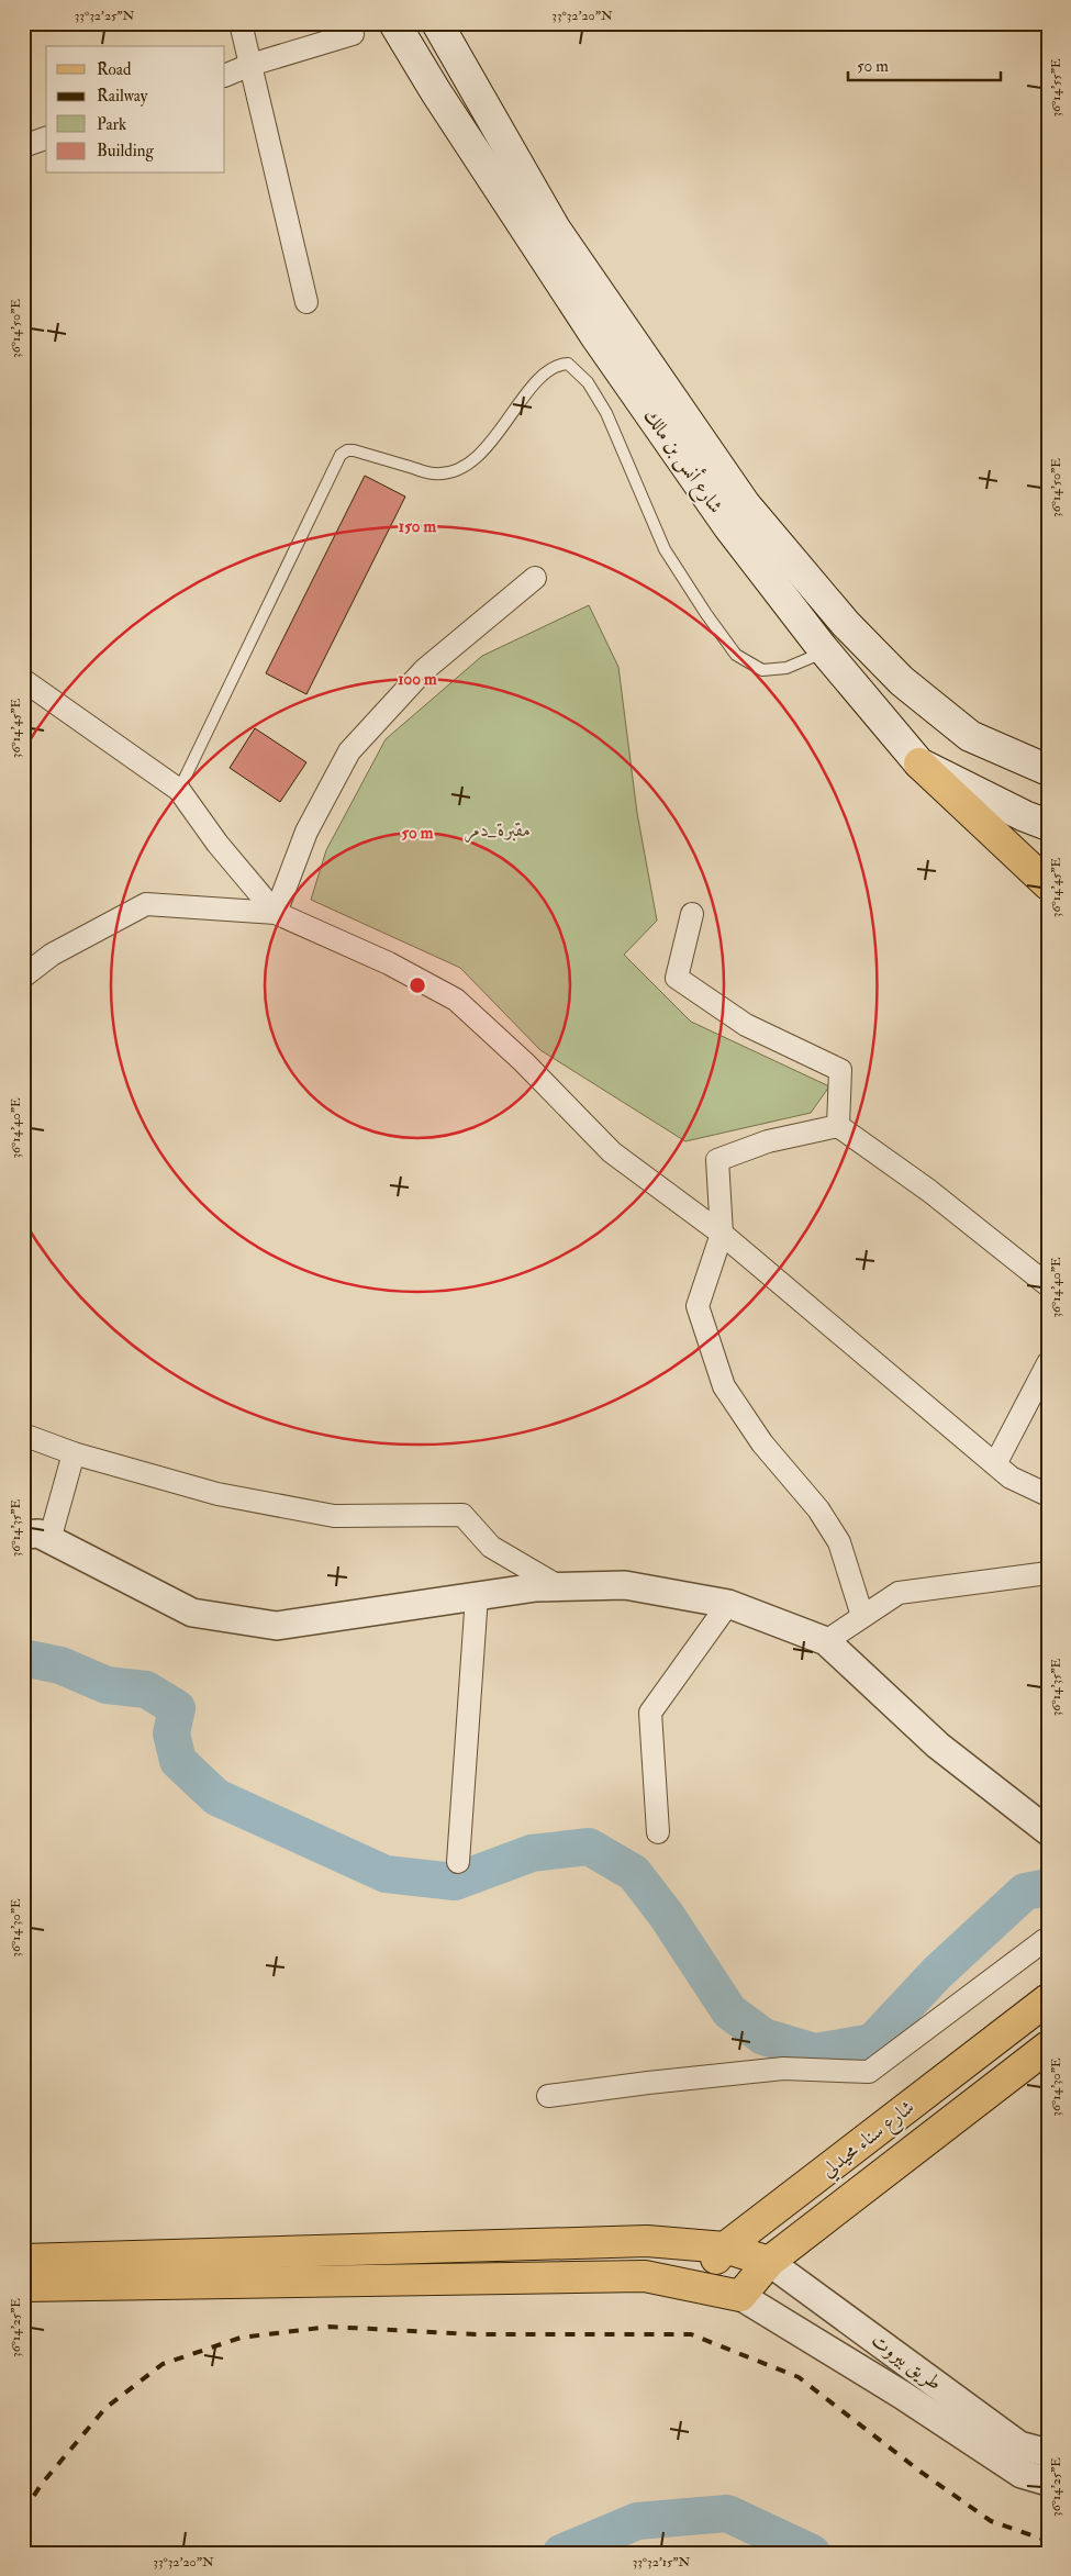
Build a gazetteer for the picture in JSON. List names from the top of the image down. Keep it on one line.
{"streets":{"main road":["شارع أنس بن مالك","شارع سناء محيدلي"],"street":["طريق بيروت"]},"parks":["مقبرة_دمر"],"legend":["Road","Railway","Park","Building"],"scale_bar":"50 m","coordinates":["33°32'25\"N","33°32'20\"N","36°14'55\"E","36°14'50\"E","36°14'45\"E","36°14'40\"E","36°14'35\"E","36°14'30\"E","36°14'25\"E","33°32'15\"N"],"rings":["150 m","100 m","50 m"]}
